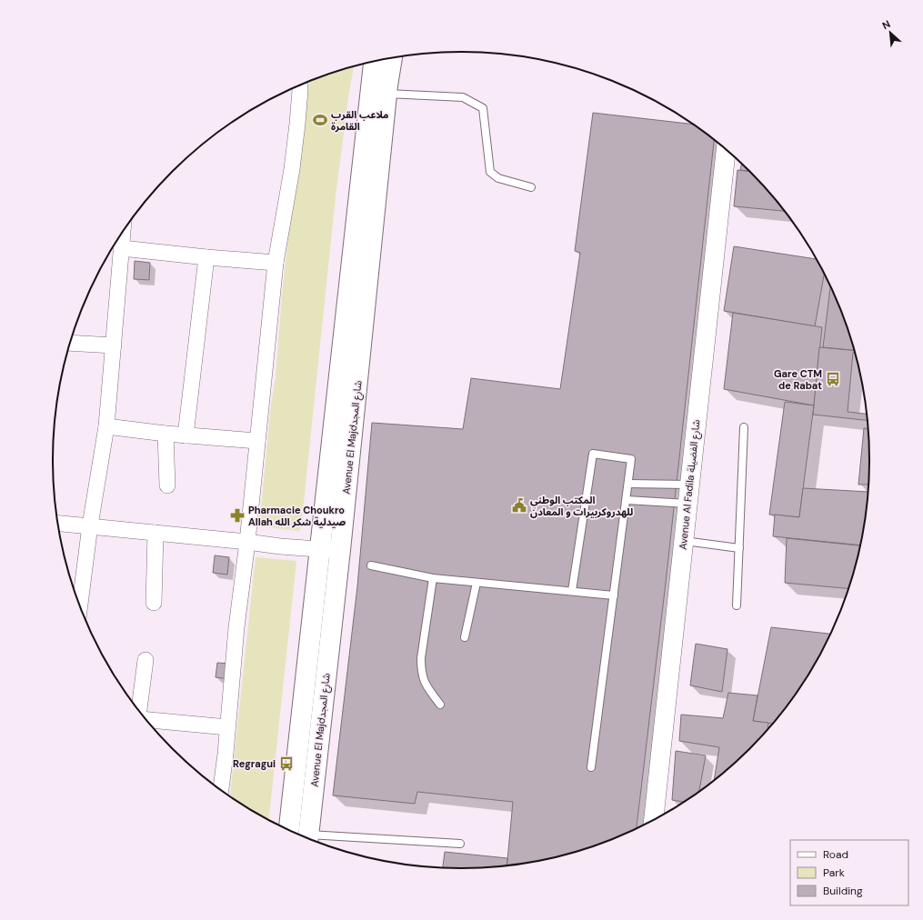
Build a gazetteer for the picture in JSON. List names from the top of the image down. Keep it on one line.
{"streets":{"main road":["Avenue El Majdشارع المجد"],"street":["Avenue Al Fadila شارع الفضيلة"]},"places":{"sports":["ملاعب القرب القامرة"],"bus stop":["Gare CTM de Rabat","Regragui"],"public building":["المكتب الوطني للهدروكربيرات و المعادن"],"pharmacy":["Pharmacie Choukro Allah صيدلية شكر الله"]},"legend":["Road","Park","Building"],"north":"top left"}
